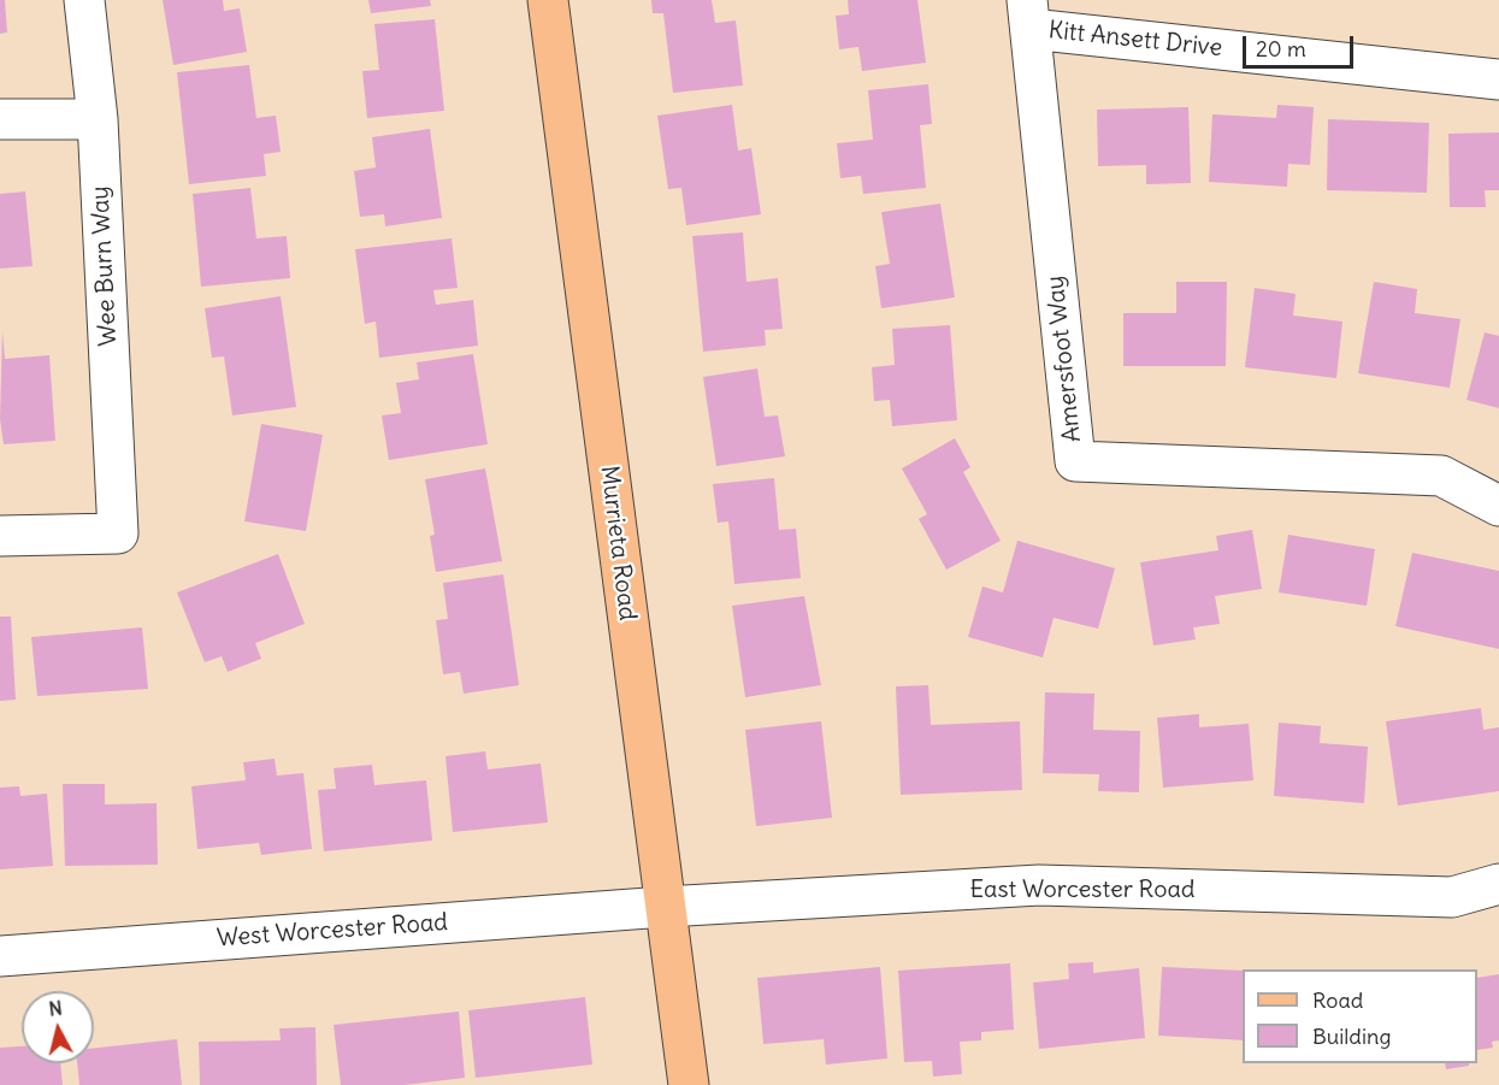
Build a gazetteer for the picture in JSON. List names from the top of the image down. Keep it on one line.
{"streets":{"main road":["Murrieta Road"],"street":["Kitt Ansett Drive","Wee Burn Way","Amersfoot Way","East Worcester Road","West Worcester Road"]},"crossings":[["Kitt Ansett Drive","Amersfoot Way"],["Murrieta Road","East Worcester Road"],["Murrieta Road","West Worcester Road"],["East Worcester Road","West Worcester Road"]],"legend":["Road","Building"],"scale_bar":"20 m","north":"top"}
